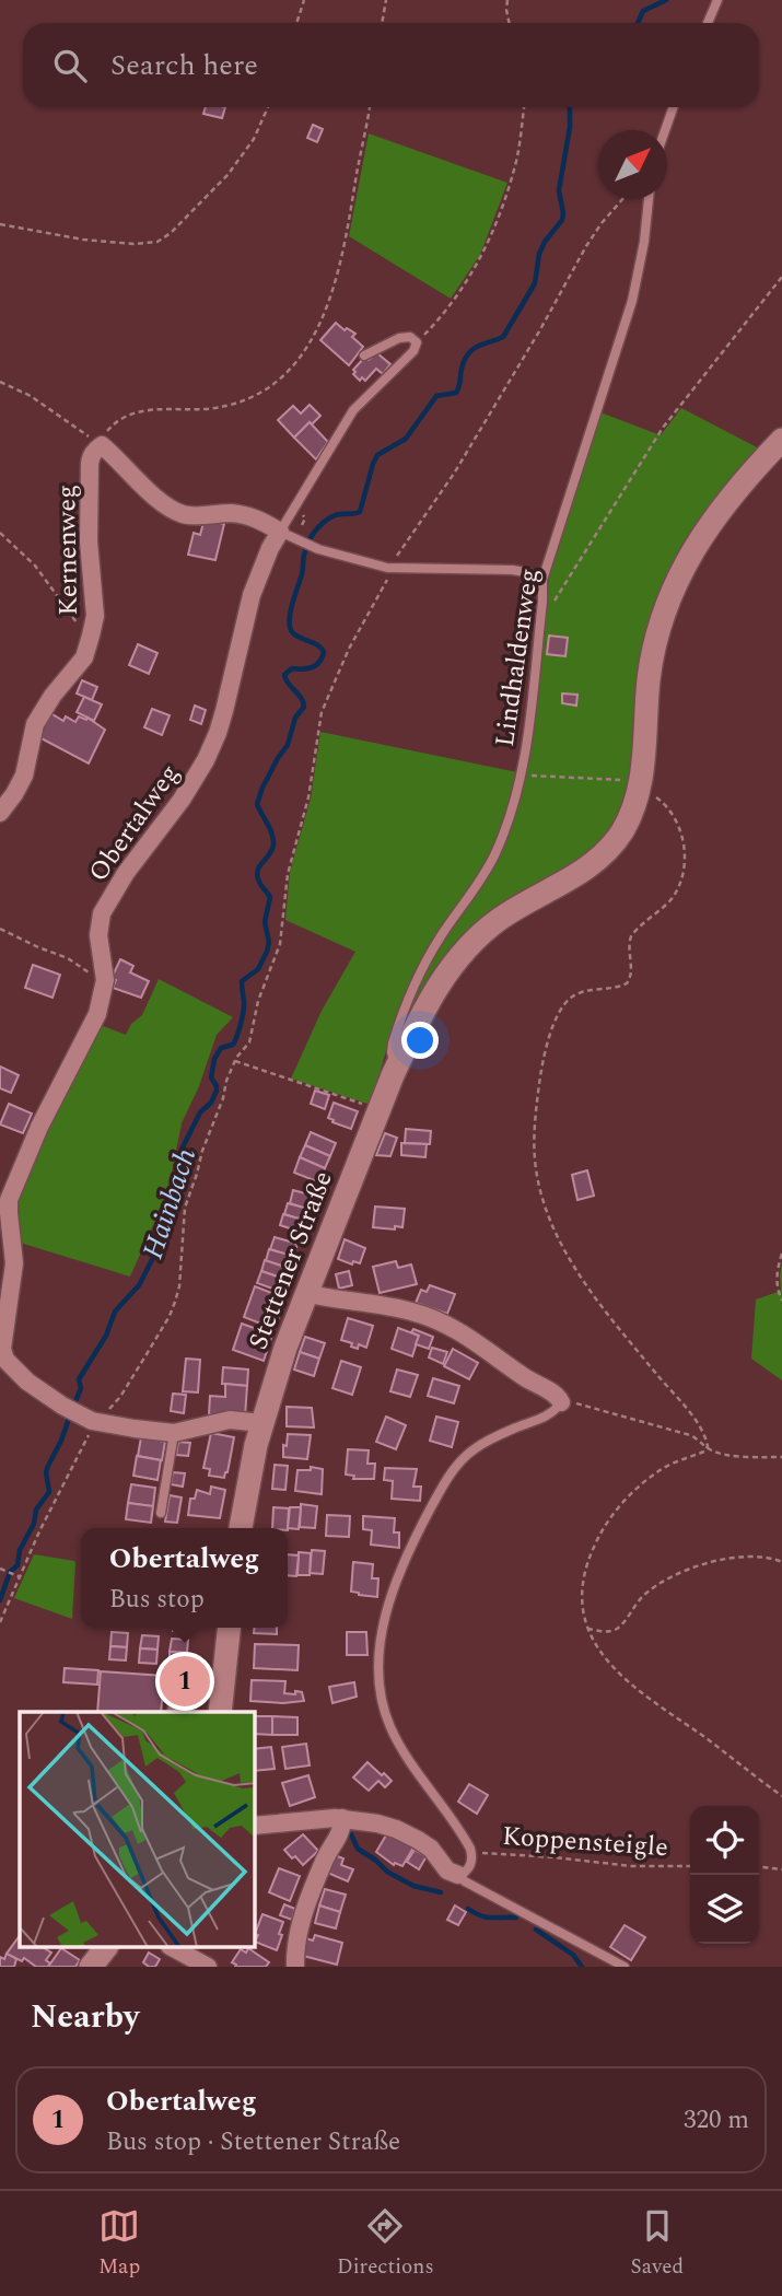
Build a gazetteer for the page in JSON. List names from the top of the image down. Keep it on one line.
{"streets":{"main road":["Stettener Straße"],"street":["Kernenweg","Obertalweg"],"lane":["Lindhaldenweg"],"path":["Koppensteigle"]},"crossings":[["Lindhaldenweg","Stettener Straße"],["Obertalweg","Stettener Straße"]],"water":["Hainbach"],"north":"top right","page":{"search":"Search here","popup":["Obertalweg","Bus stop"],"pins":"1","heading":"Nearby","list":[{"mark":"1","name":"Obertalweg","note":"Bus stop · Stettener Straße","value":"320 m"}],"nav":["Map","Directions","Saved"]}}
